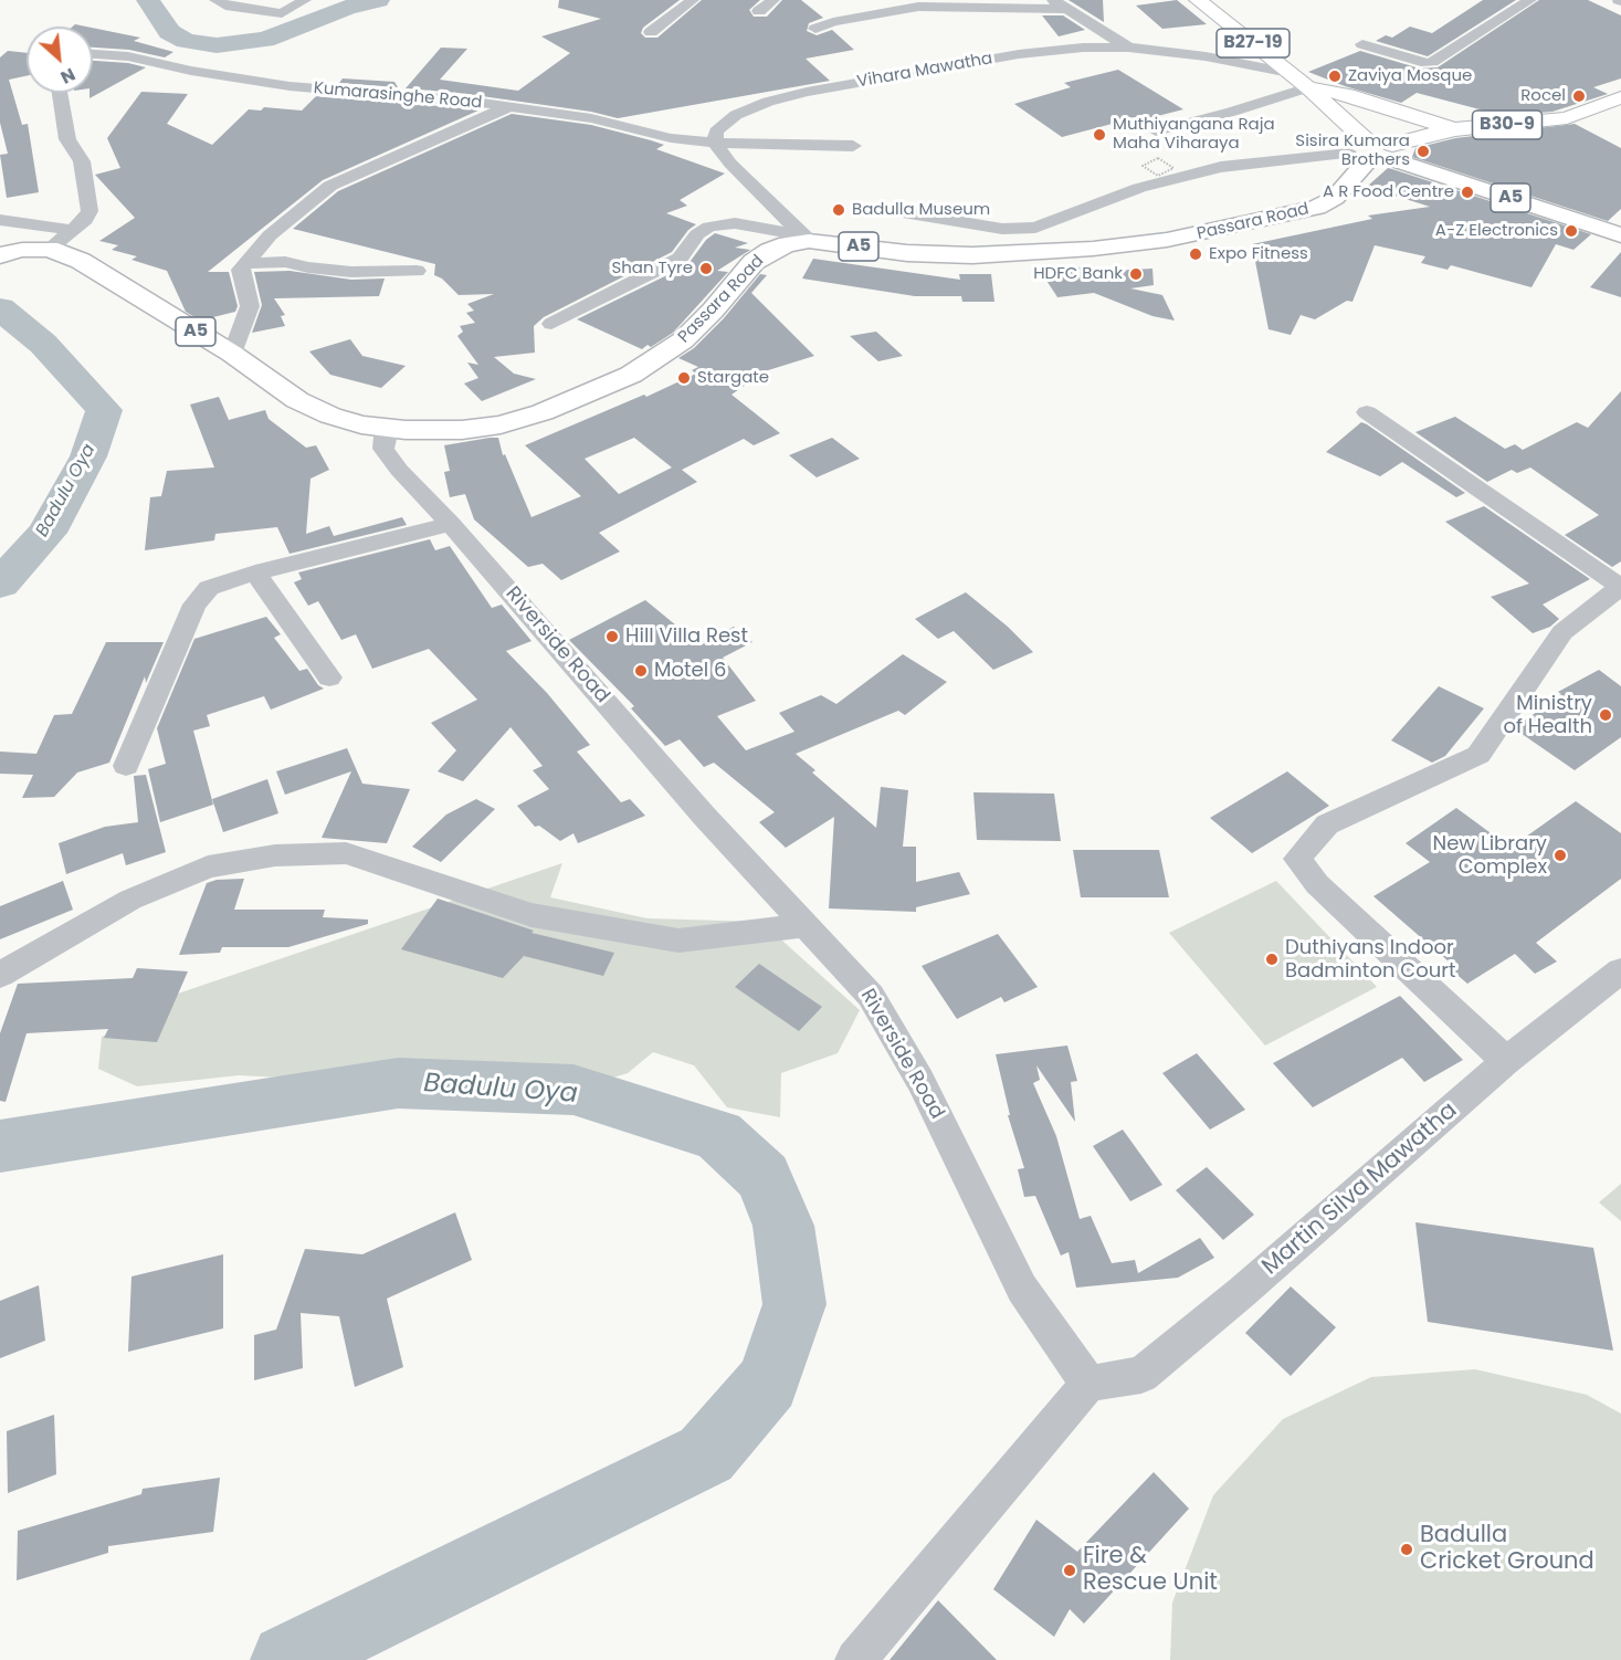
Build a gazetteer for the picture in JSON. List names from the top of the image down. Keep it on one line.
{"streets":{"highway":["A5","Passara Road"],"main road":["B27-19","B30-9"],"street":["Vihara Mawatha","Kumarasinghe Road","Riverside Road","Martin Silva Mawatha"]},"crossings":[["B27-19","Vihara Mawatha"],["B27-19","Passara Road"],["Vihara Mawatha","Kumarasinghe Road"],["B30-9","A5"],["Passara Road","Riverside Road"],["Riverside Road","Martin Silva Mawatha"]],"water":["Badulu Oya"],"places":["Zaviya Mosque","Rocel","Muthiyangana Raja Maha Viharaya","Sisira Kumara Brothers","A R Food Centre","Badulla Museum","A-Z Electronics","Expo Fitness","Shan Tyre","HDFC Bank","Stargate","Hill Villa Rest","Motel 6","Ministry of Health","New Library Complex","Duthiyans Indoor Badminton Court","Badulla Cricket Ground","Fire & Rescue Unit"],"north":"bottom right"}
